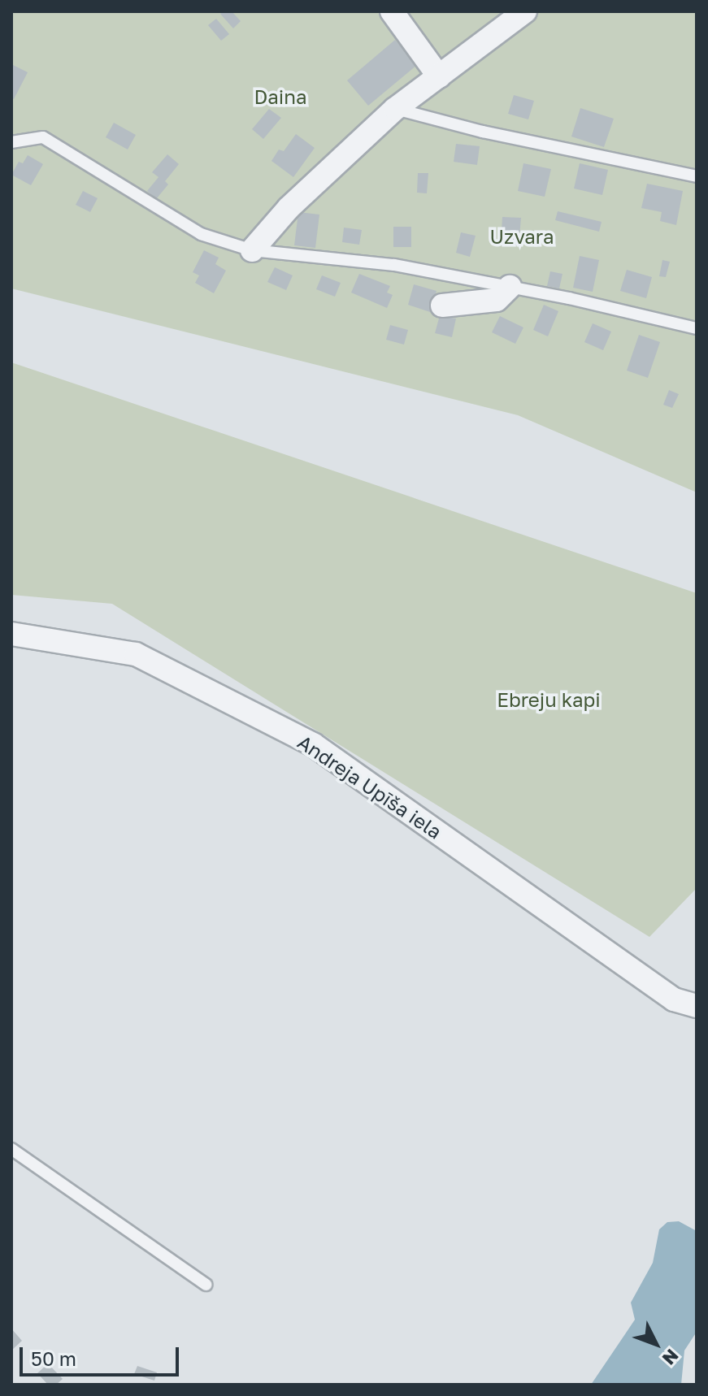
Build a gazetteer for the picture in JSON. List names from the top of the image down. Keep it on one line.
{"streets":{"street":["Andreja Upīša iela"]},"parks":["Daina","Uzvara","Ebreju kapi"],"scale_bar":"50 m","north":"bottom right"}
